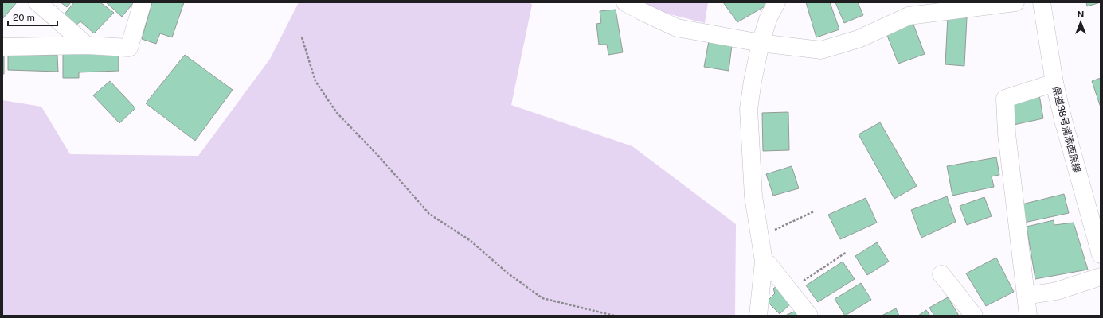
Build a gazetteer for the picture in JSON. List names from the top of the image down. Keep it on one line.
{"streets":{"street":["県道38号浦添西原線"]},"scale_bar":"20 m","north":"top"}
